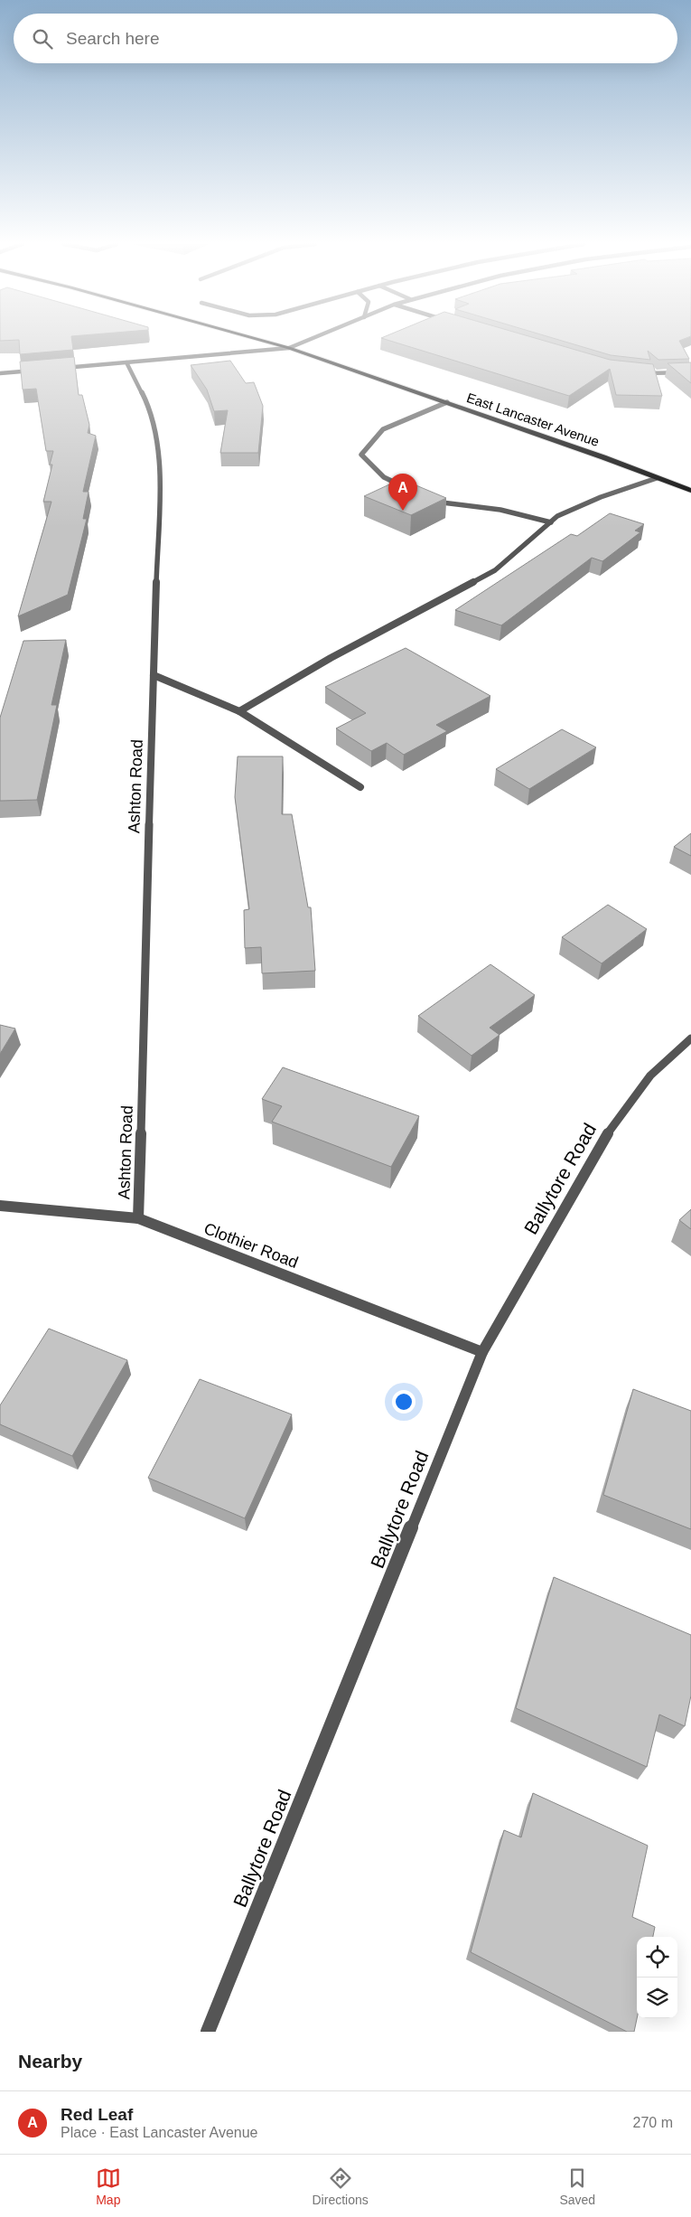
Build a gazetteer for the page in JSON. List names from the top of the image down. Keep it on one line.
{"streets":{"highway":["East Lancaster Avenue"],"street":["Ashton Road","Ballytore Road","Clothier Road"]},"crossings":[["Ashton Road","Clothier Road"],["Ballytore Road","Clothier Road"]],"page":{"search":"Search here","pins":"A","heading":"Nearby","list":[{"mark":"A","name":"Red Leaf","note":"Place · East Lancaster Avenue","value":"270 m"}],"nav":["Map","Directions","Saved"]}}
